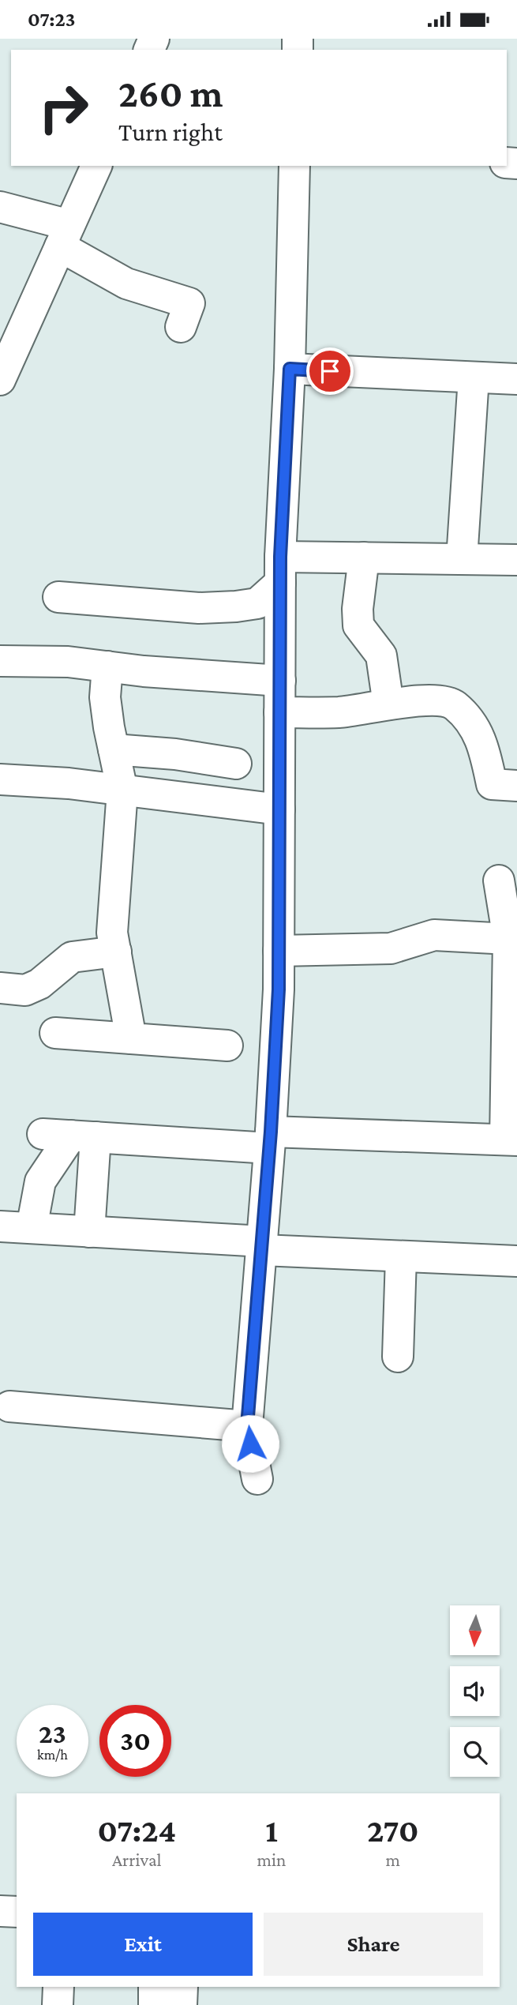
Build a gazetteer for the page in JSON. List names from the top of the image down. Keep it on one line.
{"north":"bottom","page":{"status":"07:23","turn":["260 m","Turn right"],"speed":"23 km/h","limit":"30","eta":["07:24","Arrival","1","min","270","m"],"buttons":["Exit","Share"]}}
